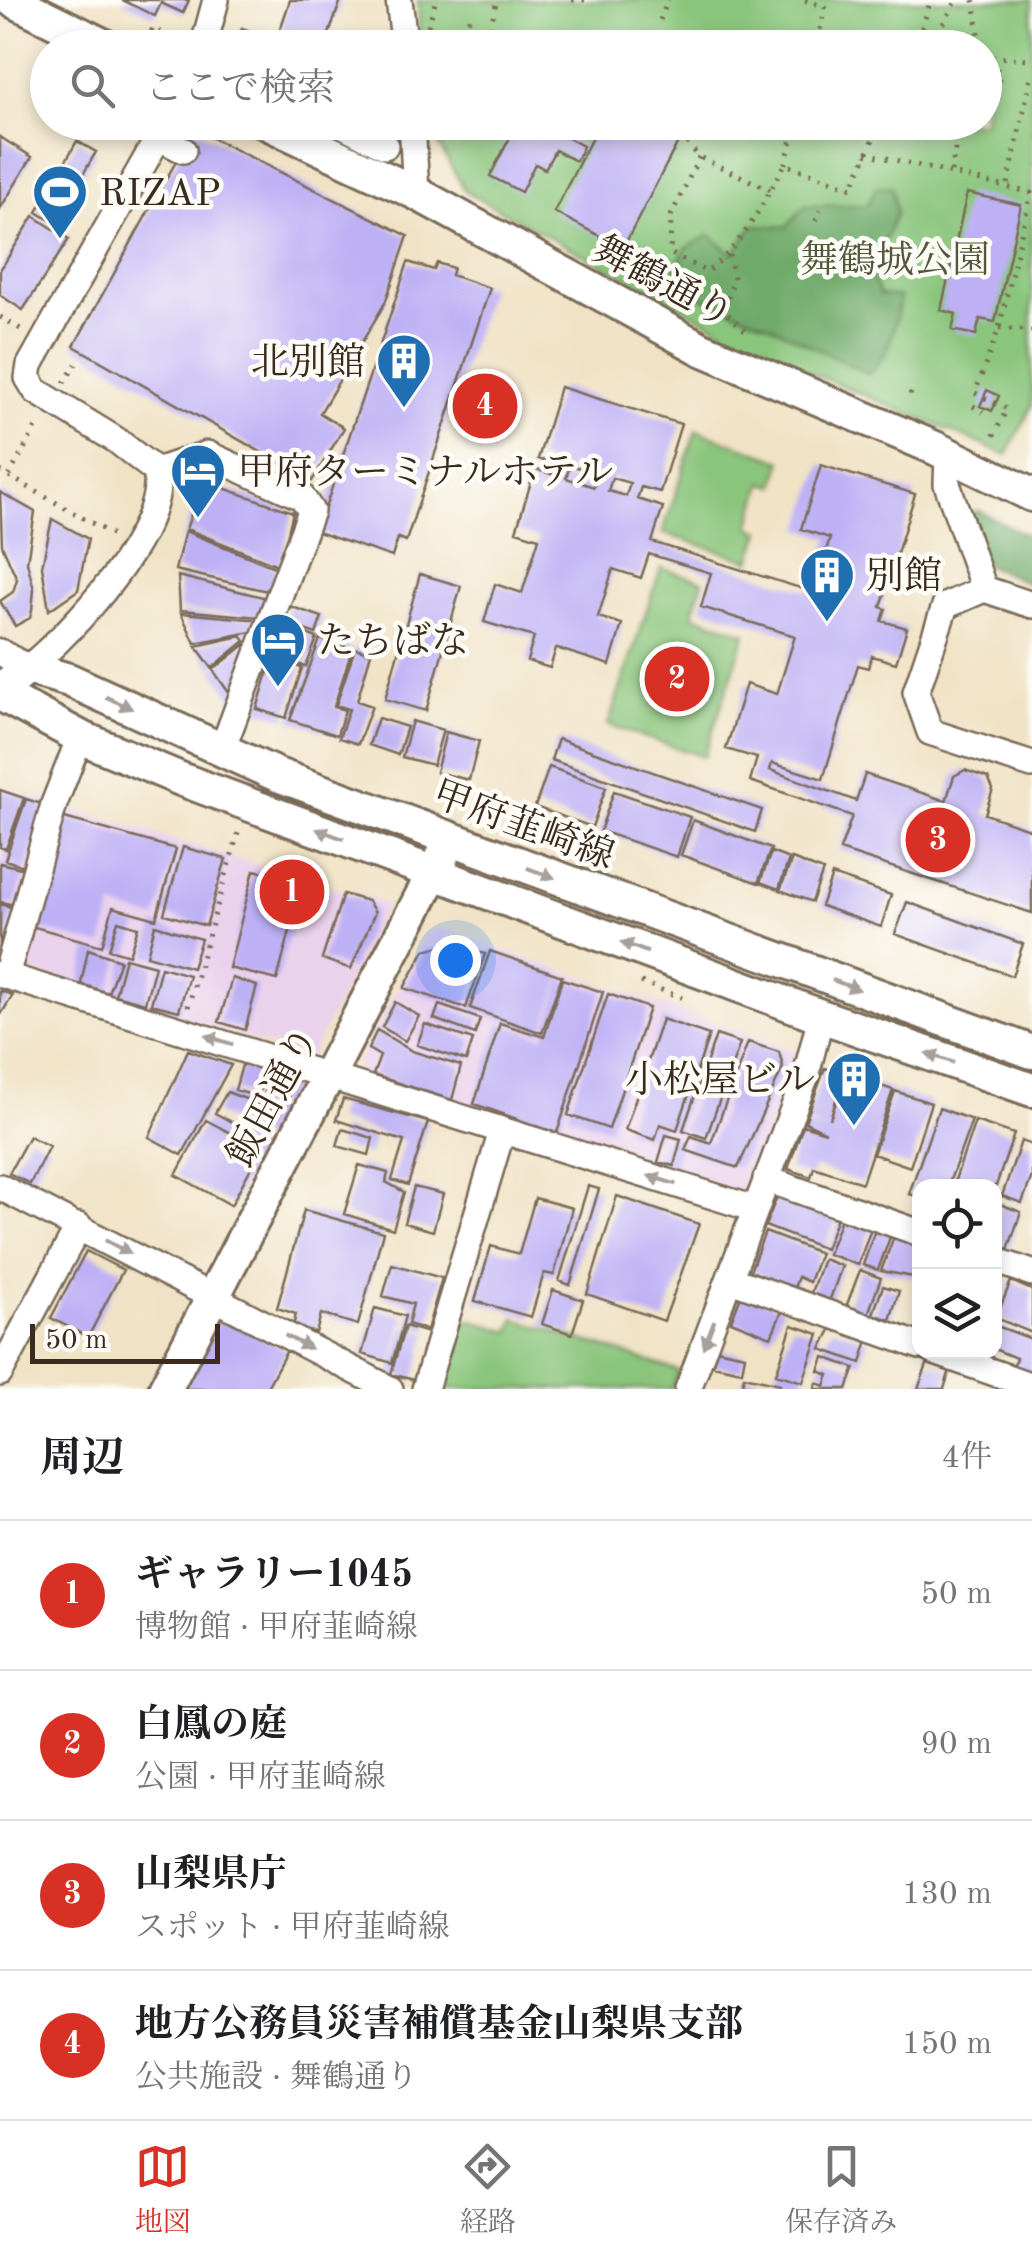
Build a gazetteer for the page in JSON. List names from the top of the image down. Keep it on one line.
{"streets":{"main road":["舞鶴通り","甲府韮崎線","飯田通り"]},"crossings":[["甲府韮崎線","飯田通り"]],"parks":["舞鶴城公園"],"places":{"sports":["RIZAP"],"building":["北別館","別館","小松屋ビル"],"hotel":["甲府ターミナルホテル","たちばな"]},"scale_bar":"50 m","page":{"search":"ここで検索","pins":["4","2","3","1"],"scale":"50 m","heading":["周辺","4件"],"list":[{"mark":"1","name":"ギャラリー1045","note":"博物館 · 甲府韮崎線","value":"50 m"},{"mark":"2","name":"白鳳の庭","note":"公園 · 甲府韮崎線","value":"90 m"},{"mark":"3","name":"山梨県庁","note":"スポット · 甲府韮崎線","value":"130 m"},{"mark":"4","name":"地方公務員災害補償基金山梨県支部","note":"公共施設 · 舞鶴通り","value":"150 m"}],"nav":["地図","経路","保存済み"]}}
